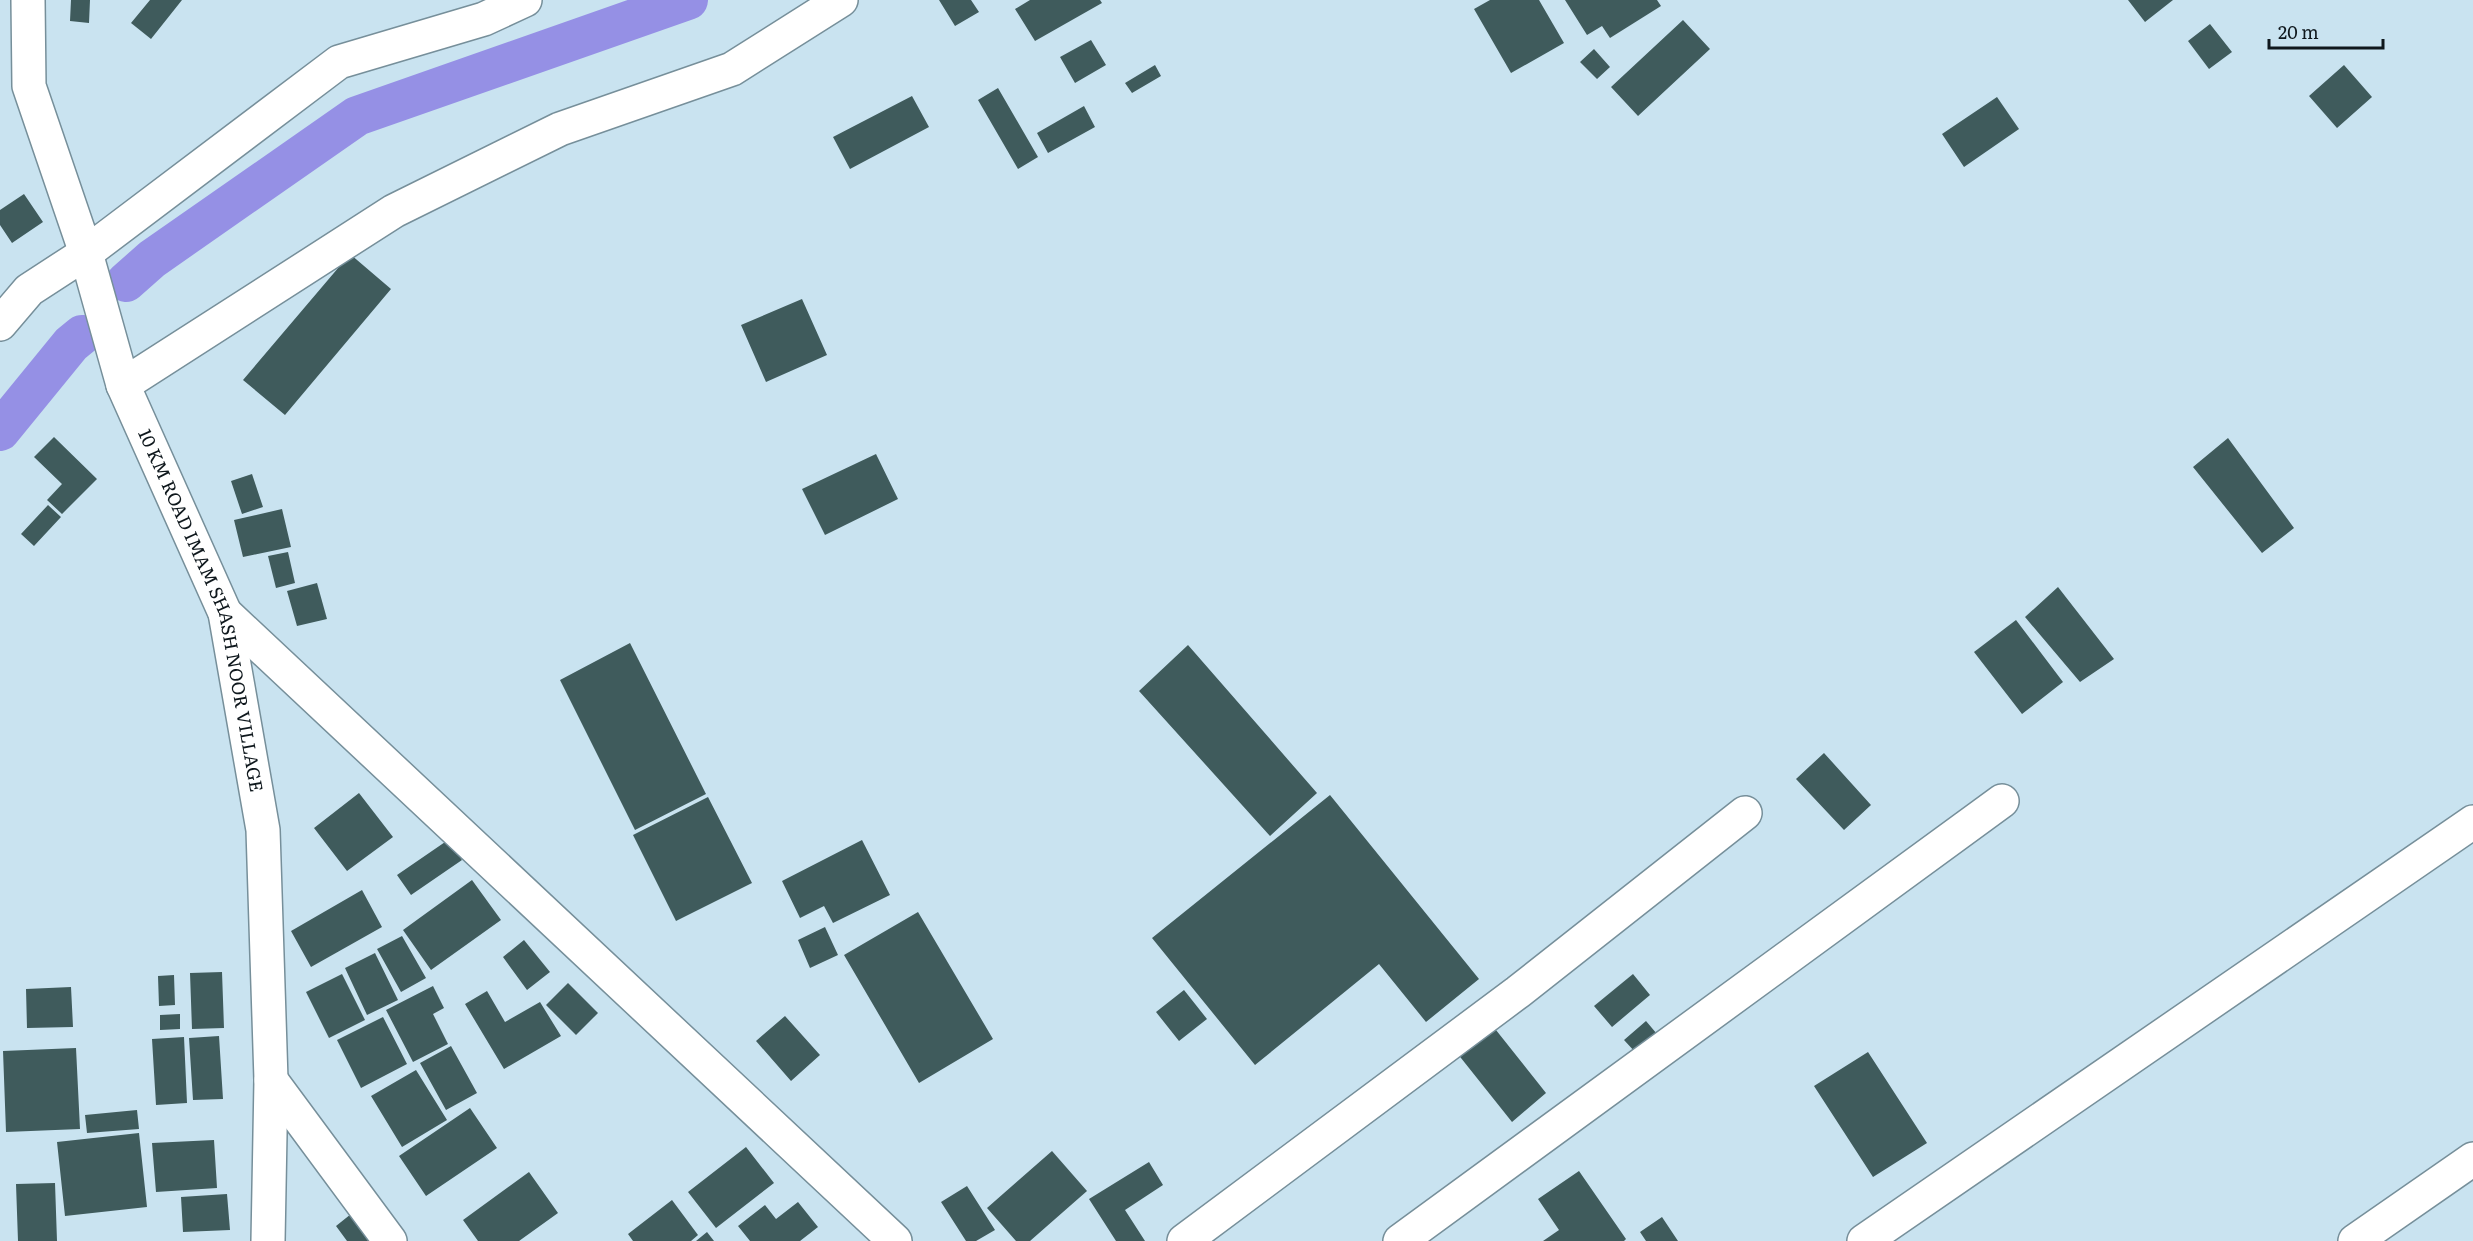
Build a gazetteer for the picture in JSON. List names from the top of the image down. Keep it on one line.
{"streets":{"street":["10 KM ROAD IMAM SHASH NOOR VILLAGE"]},"scale_bar":"20 m"}
